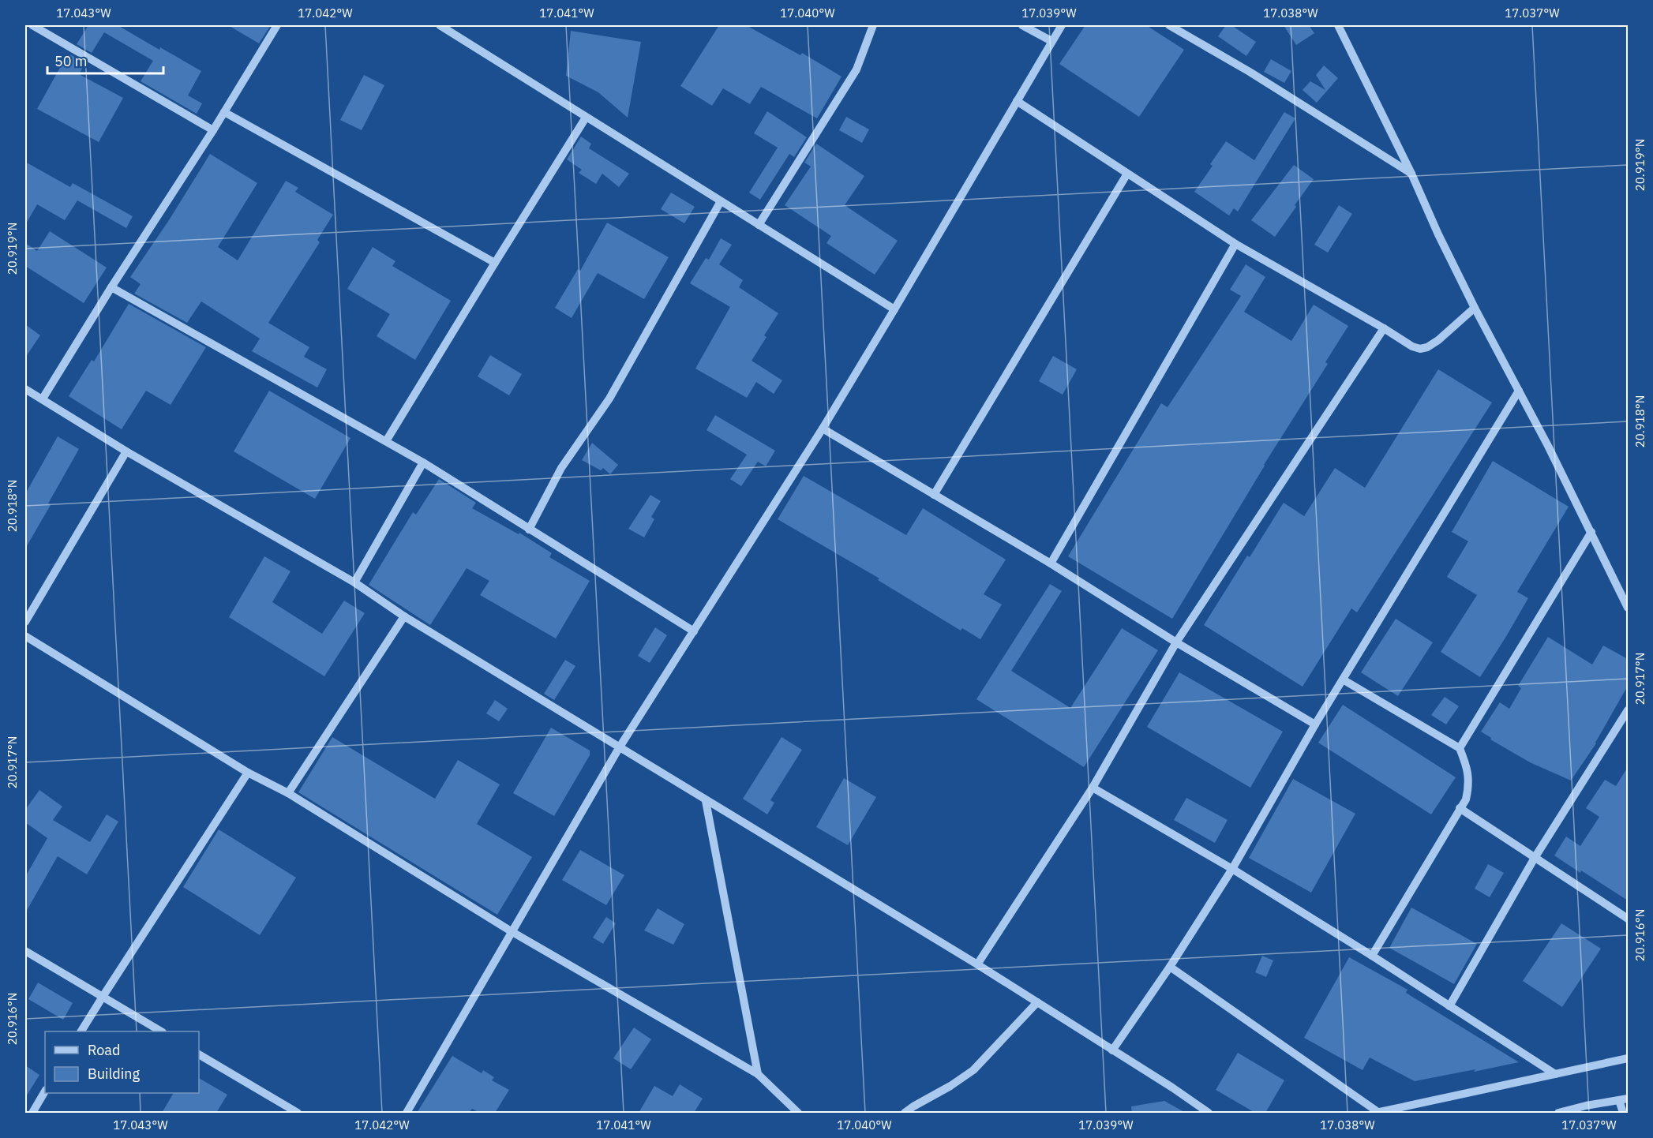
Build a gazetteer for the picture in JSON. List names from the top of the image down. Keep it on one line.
{"legend":["Road","Building"],"scale_bar":"50 m","coordinates":["17.043°W","17.042°W","17.041°W","17.040°W","17.039°W","17.038°W","17.037°W","20.919°N","20.918°N","20.917°N","20.916°N"]}
